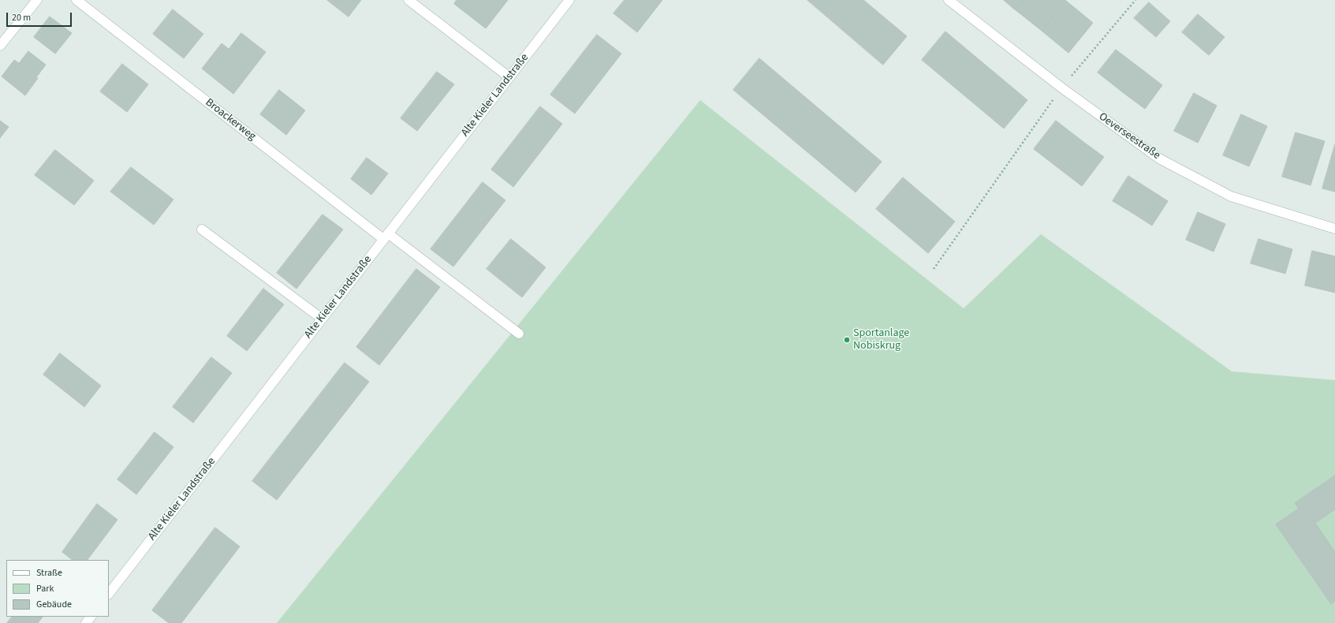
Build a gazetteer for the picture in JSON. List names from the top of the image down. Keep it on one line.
{"streets":{"street":["Alte Kieler Landstraße","Broackerweg","Oeverseestraße"]},"crossings":[["Alte Kieler Landstraße","Broackerweg"]],"places":["Sportanlage Nobiskrug"],"legend":["Straße","Park","Gebäude"],"scale_bar":"20 m"}
